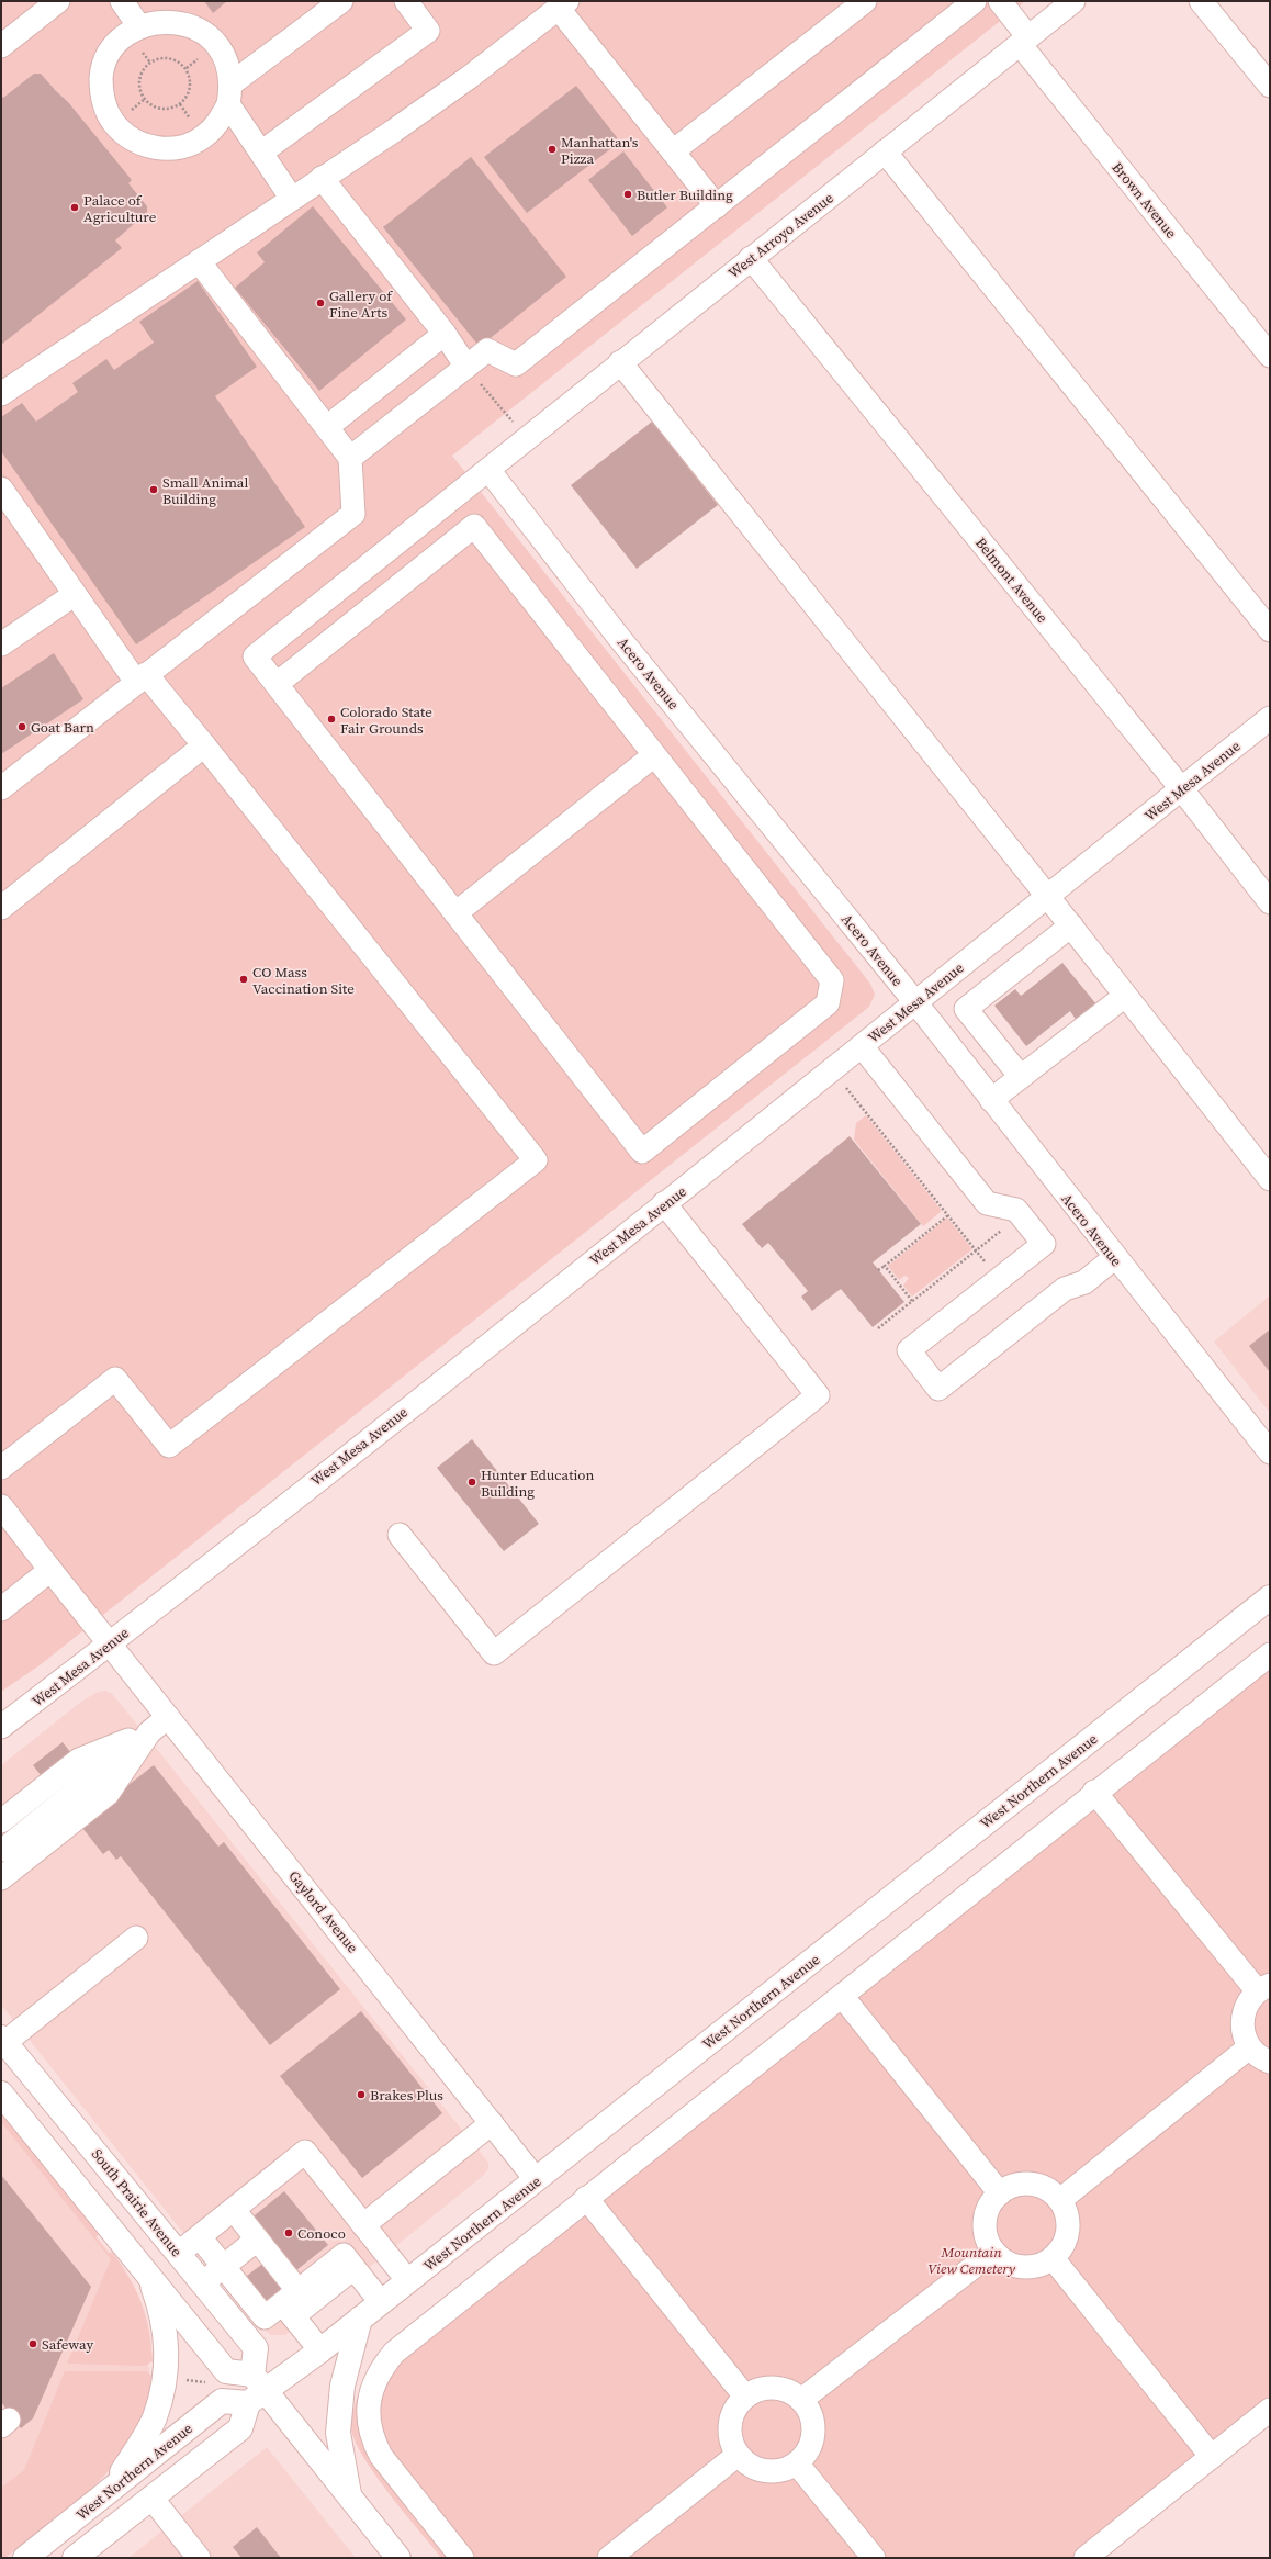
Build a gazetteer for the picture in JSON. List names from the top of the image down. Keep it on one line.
{"streets":{"main road":["West Northern Avenue","South Prairie Avenue"],"street":["Brown Avenue","West Arroyo Avenue","Belmont Avenue","Acero Avenue","West Mesa Avenue","Gaylord Avenue"]},"crossings":[["Brown Avenue","West Arroyo Avenue"],["West Arroyo Avenue","Belmont Avenue"],["West Arroyo Avenue","Acero Avenue"],["Belmont Avenue","West Mesa Avenue"],["Acero Avenue","West Mesa Avenue"],["West Mesa Avenue","Gaylord Avenue"],["West Northern Avenue","Gaylord Avenue"],["West Northern Avenue","South Prairie Avenue"]],"parks":["Mountain View Cemetery"],"places":["Manhattan's Pizza","Butler Building","Palace of Agriculture","Gallery of Fine Arts","Small Animal Building","Colorado State Fair Grounds","Goat Barn","CO Mass Vaccination Site","Hunter Education Building","Brakes Plus","Conoco","Safeway"]}
